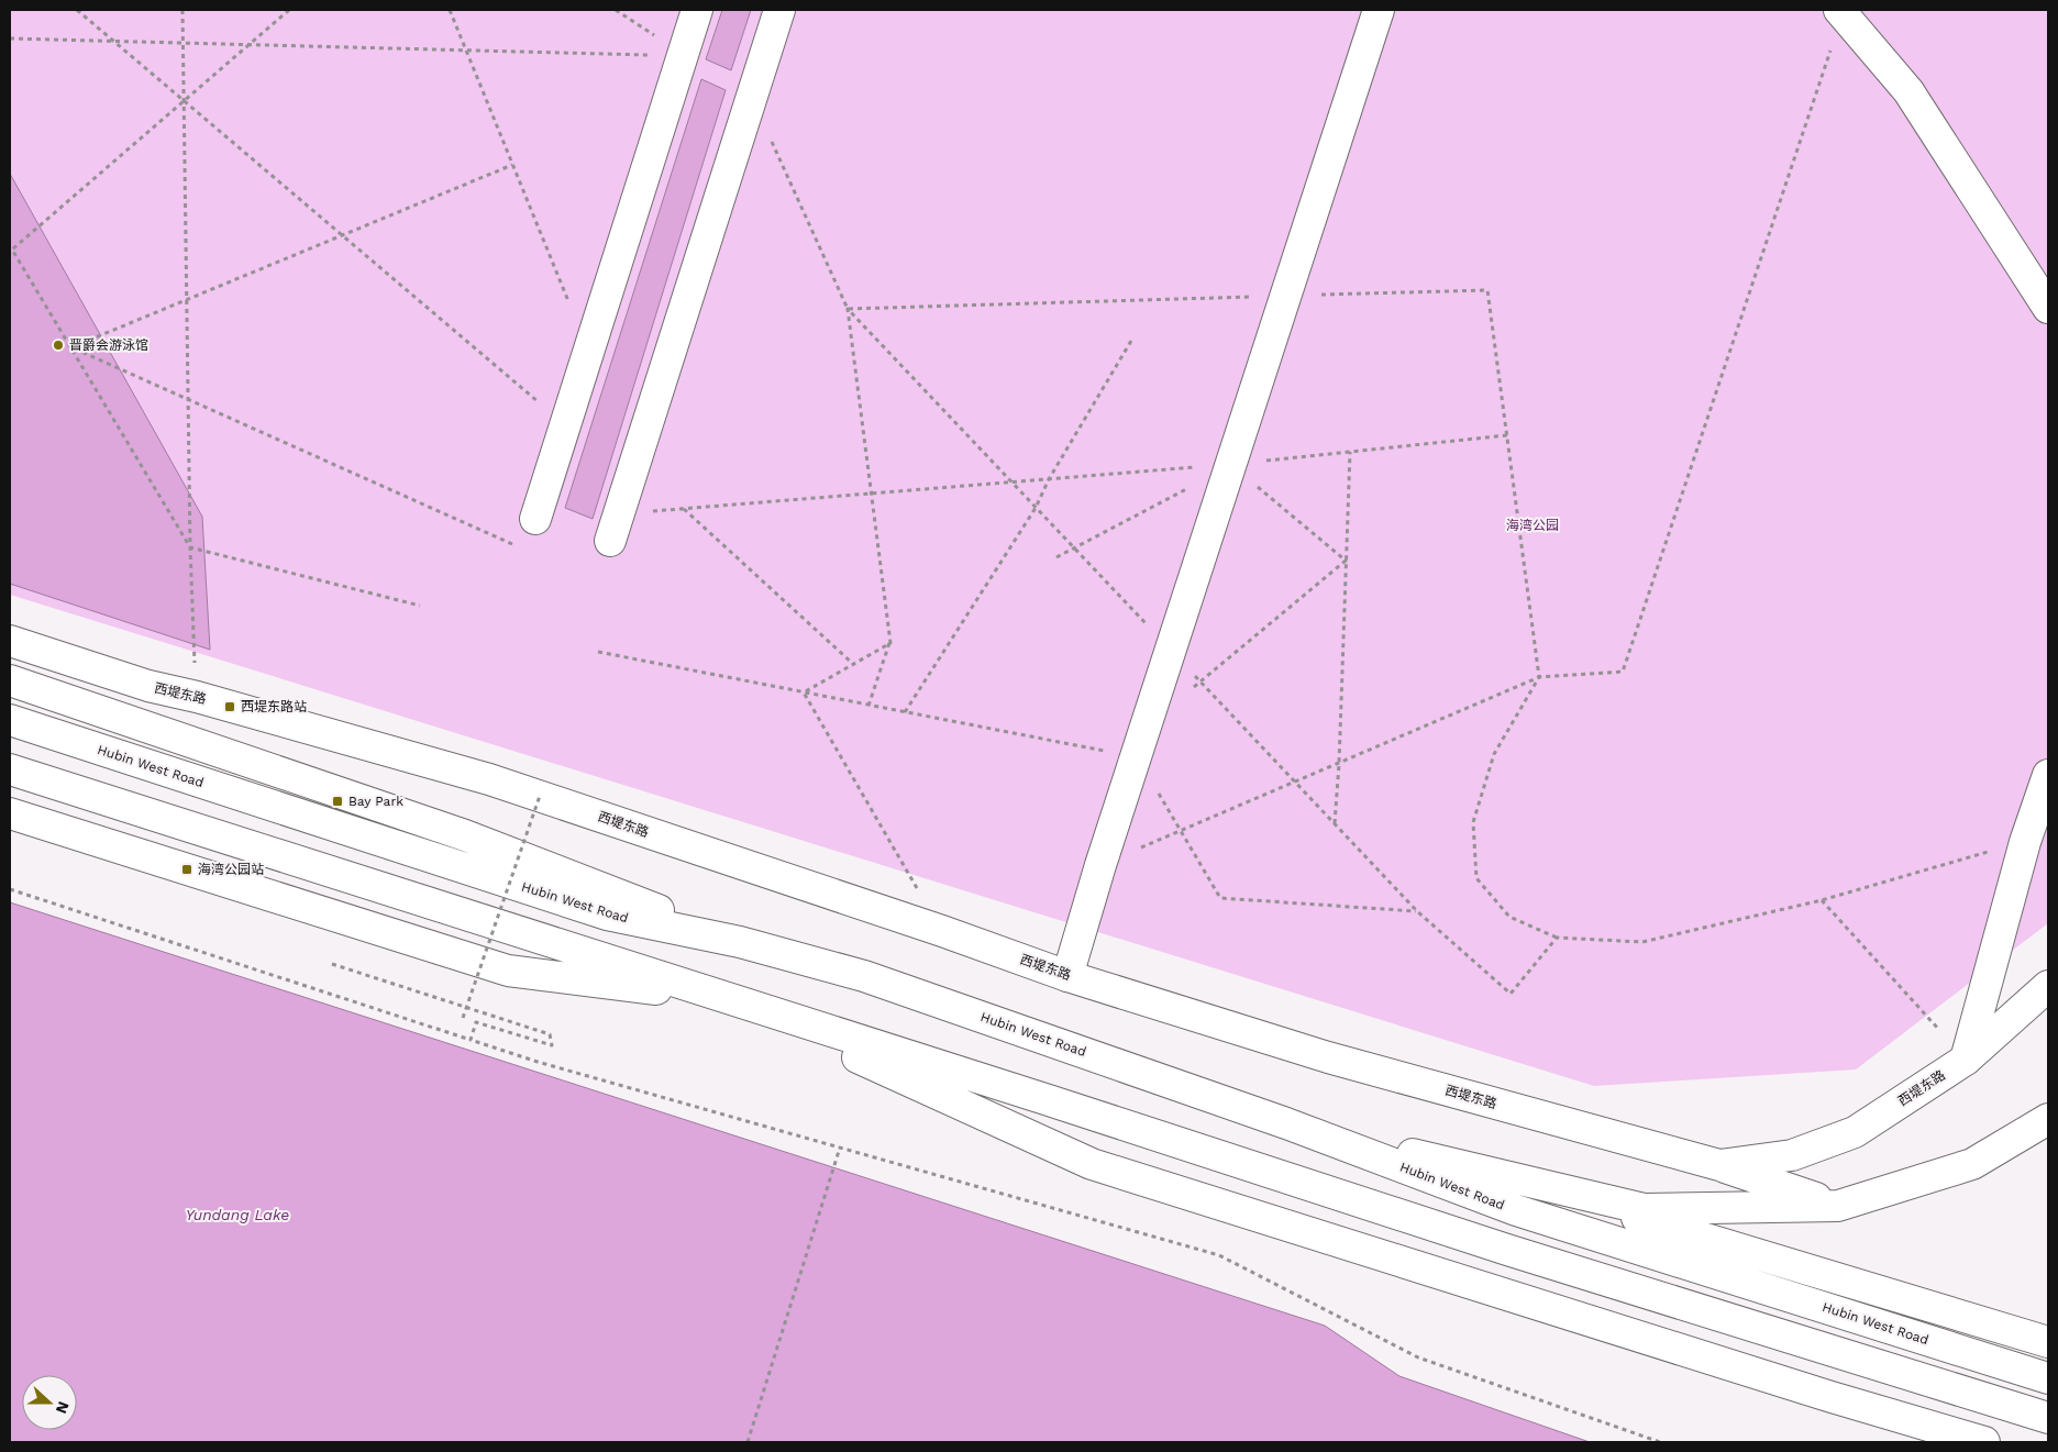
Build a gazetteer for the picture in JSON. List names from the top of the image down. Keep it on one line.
{"streets":{"main road":["西堤东路","Hubin West Road"]},"water":["Yundang Lake"],"parks":["海湾公园"],"places":{"other":["晋爵会游泳馆"],"transit":["西堤东路站","Bay Park","海湾公园站"]},"north":"right"}
